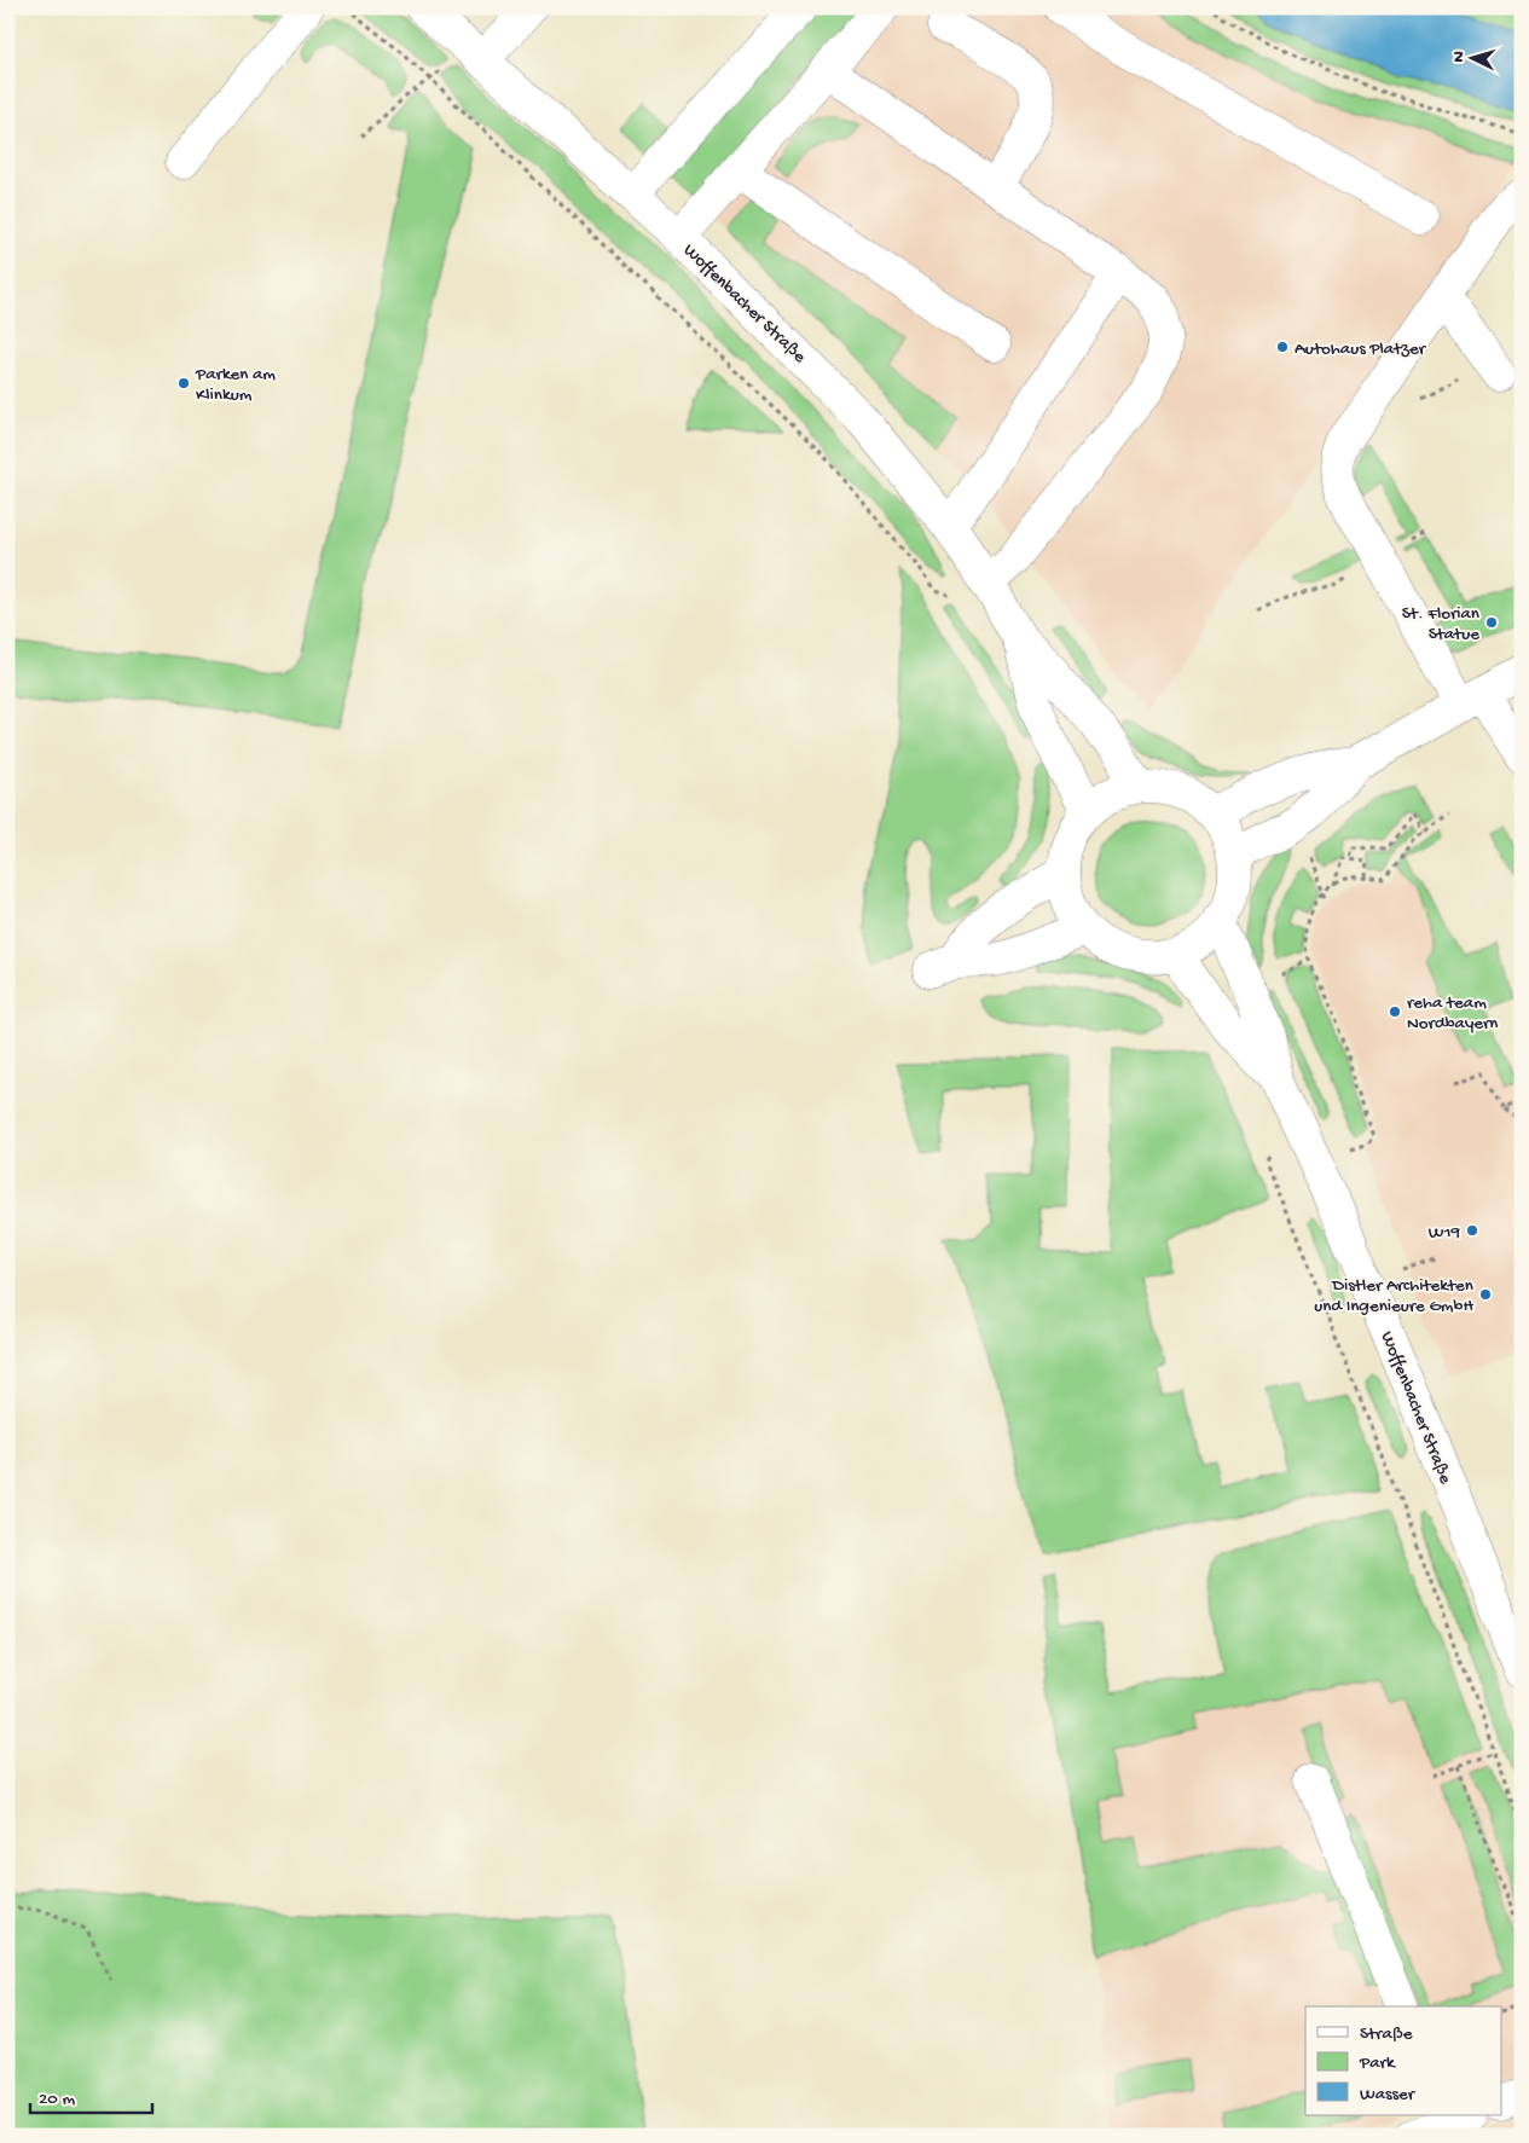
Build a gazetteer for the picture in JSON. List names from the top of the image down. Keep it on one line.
{"streets":{"street":["Woffenbacher Straße"]},"places":["Autohaus Platzer","Parken am Klinkum","St. Florian Statue","reha team Nordbayern","W19","Distler Architekten und Ingenieure GmbH"],"legend":["Straße","Park","Wasser"],"scale_bar":"20 m","north":"left"}
